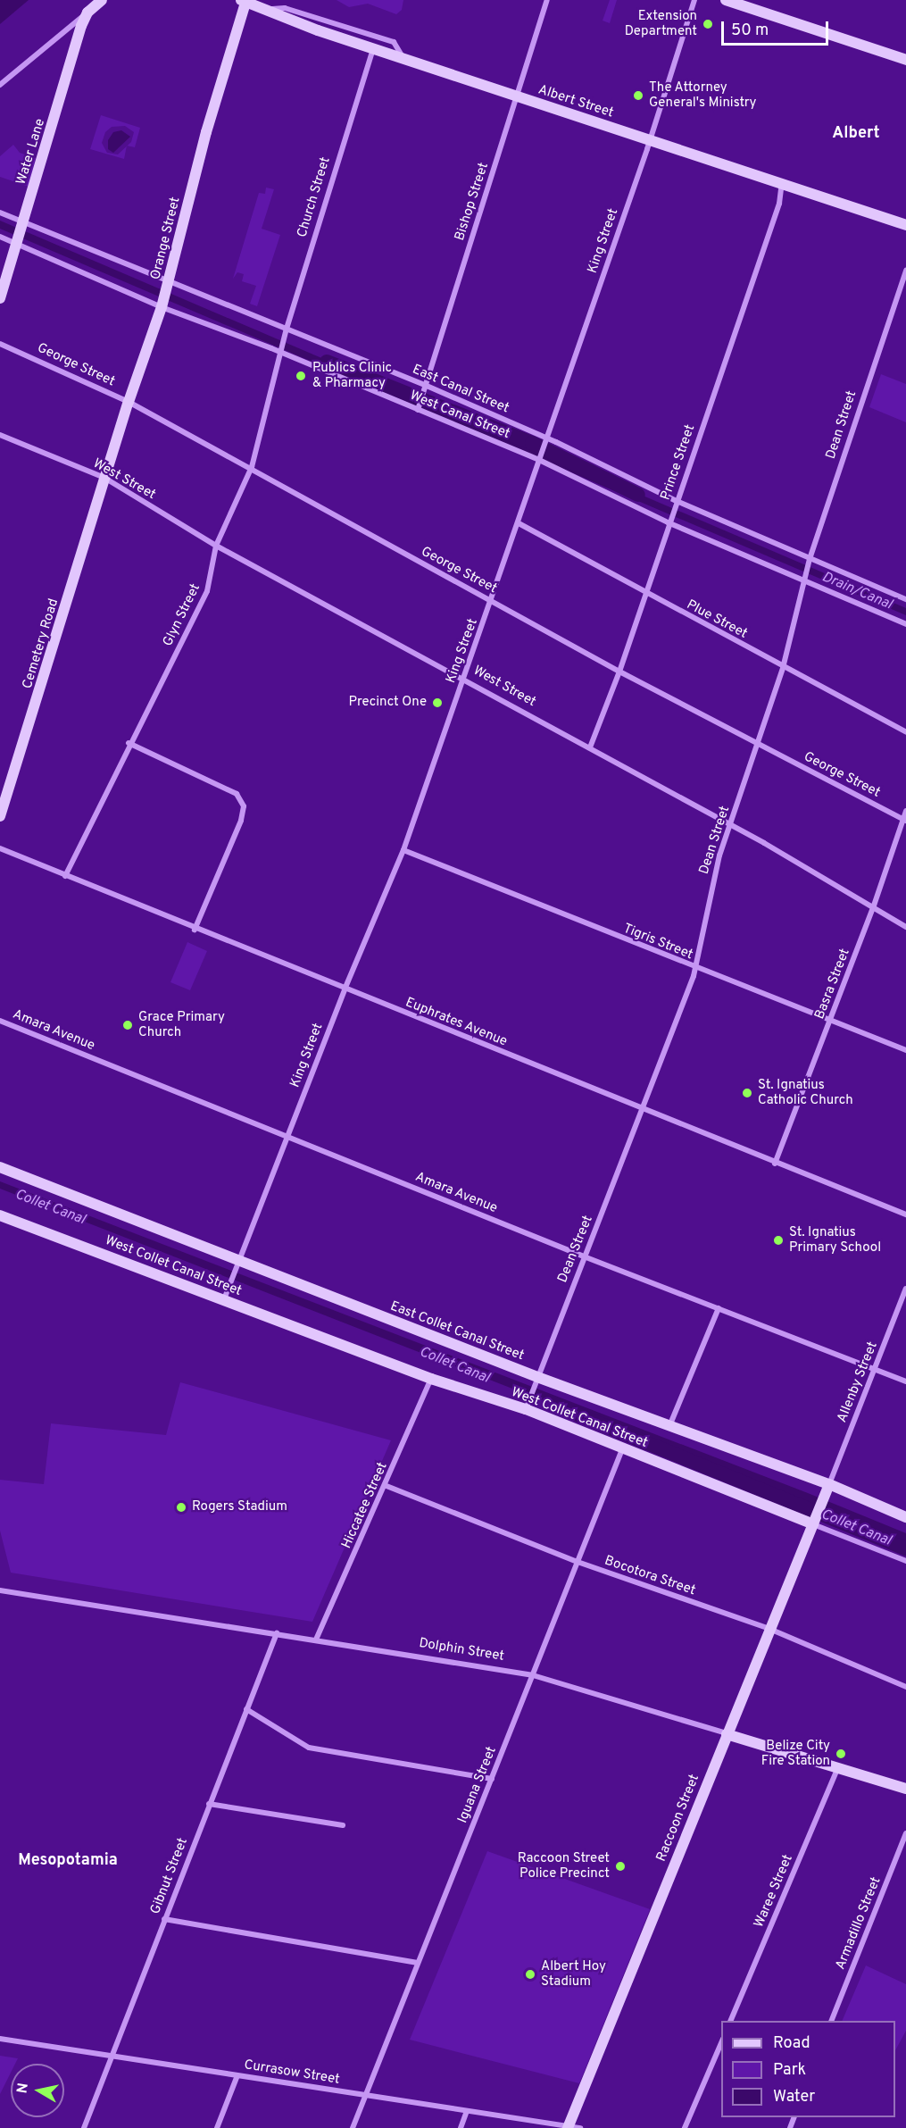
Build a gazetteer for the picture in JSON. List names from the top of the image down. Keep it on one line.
{"streets":{"street":["Albert Street","Water Lane","Church Street","Bishop Street","Orange Street","King Street","George Street","East Canal Street","West Canal Street","Dean Street","Prince Street","West Street","Glyn Street","Plue Street","Cemetery Road","Tigris Street","Basra Street","Euphrates Avenue","Amara Avenue","West Collet Canal Street","East Collet Canal Street","Allenby Street","Hiccatee Street","Bocotora Street","Dolphin Street","Iguana Street","Raccoon Street","Gibnut Street","Waree Street","Armadillo Street","Currasow Street"]},"crossings":[["Albert Street","Church Street"],["Albert Street","Bishop Street"],["Albert Street","Orange Street"],["Albert Street","King Street"],["Albert Street","Prince Street"],["Water Lane","East Canal Street"],["Water Lane","West Canal Street"],["Church Street","East Canal Street"],["Church Street","West Canal Street"],["Church Street","Glyn Street"],["Bishop Street","East Canal Street"],["Bishop Street","West Canal Street"],["Orange Street","George Street"],["Orange Street","East Canal Street"],["Orange Street","West Canal Street"],["Orange Street","West Street"],["Orange Street","Cemetery Road"],["King Street","George Street"],["King Street","East Canal Street"],["King Street","West Canal Street"],["King Street","West Street"],["King Street","Plue Street"],["King Street","Tigris Street"],["King Street","Euphrates Avenue"],["King Street","Amara Avenue"],["King Street","West Collet Canal Street"],["King Street","East Collet Canal Street"],["George Street","Dean Street"],["George Street","Prince Street"],["George Street","Glyn Street"],["George Street","Basra Street"],["East Canal Street","West Canal Street"],["East Canal Street","Dean Street"],["East Canal Street","Prince Street"],["West Canal Street","Dean Street"],["West Canal Street","Prince Street"],["West Canal Street","Glyn Street"],["Dean Street","West Street"],["Dean Street","Plue Street"],["Dean Street","Tigris Street"],["Dean Street","Euphrates Avenue"],["Dean Street","Amara Avenue"],["Dean Street","West Collet Canal Street"],["Dean Street","East Collet Canal Street"],["Prince Street","West Street"],["Prince Street","Plue Street"],["West Street","Glyn Street"],["West Street","Cemetery Road"],["West Street","Basra Street"],["Glyn Street","Euphrates Avenue"],["Tigris Street","Basra Street"],["Basra Street","Euphrates Avenue"],["Amara Avenue","Allenby Street"],["West Collet Canal Street","Hiccatee Street"],["West Collet Canal Street","Iguana Street"],["West Collet Canal Street","Raccoon Street"],["East Collet Canal Street","Allenby Street"],["East Collet Canal Street","Raccoon Street"],["Allenby Street","Raccoon Street"],["Hiccatee Street","Bocotora Street"],["Hiccatee Street","Dolphin Street"],["Bocotora Street","Iguana Street"],["Bocotora Street","Raccoon Street"],["Dolphin Street","Iguana Street"],["Dolphin Street","Raccoon Street"],["Dolphin Street","Gibnut Street"],["Dolphin Street","Waree Street"],["Iguana Street","Currasow Street"],["Raccoon Street","Currasow Street"],["Gibnut Street","Currasow Street"]],"districts":["Albert","Mesopotamia"],"water":["Drain/Canal","Collet Canal"],"places":["Extension Department","The Attorney General's Ministry","Publics Clinic & Pharmacy","Precinct One","Grace Primary Church","St. Ignatius Catholic Church","St. Ignatius Primary School","Rogers Stadium","Belize City Fire Station","Raccoon Street Police Precinct","Albert Hoy Stadium"],"legend":["Road","Park","Water"],"scale_bar":"50 m","north":"left"}
